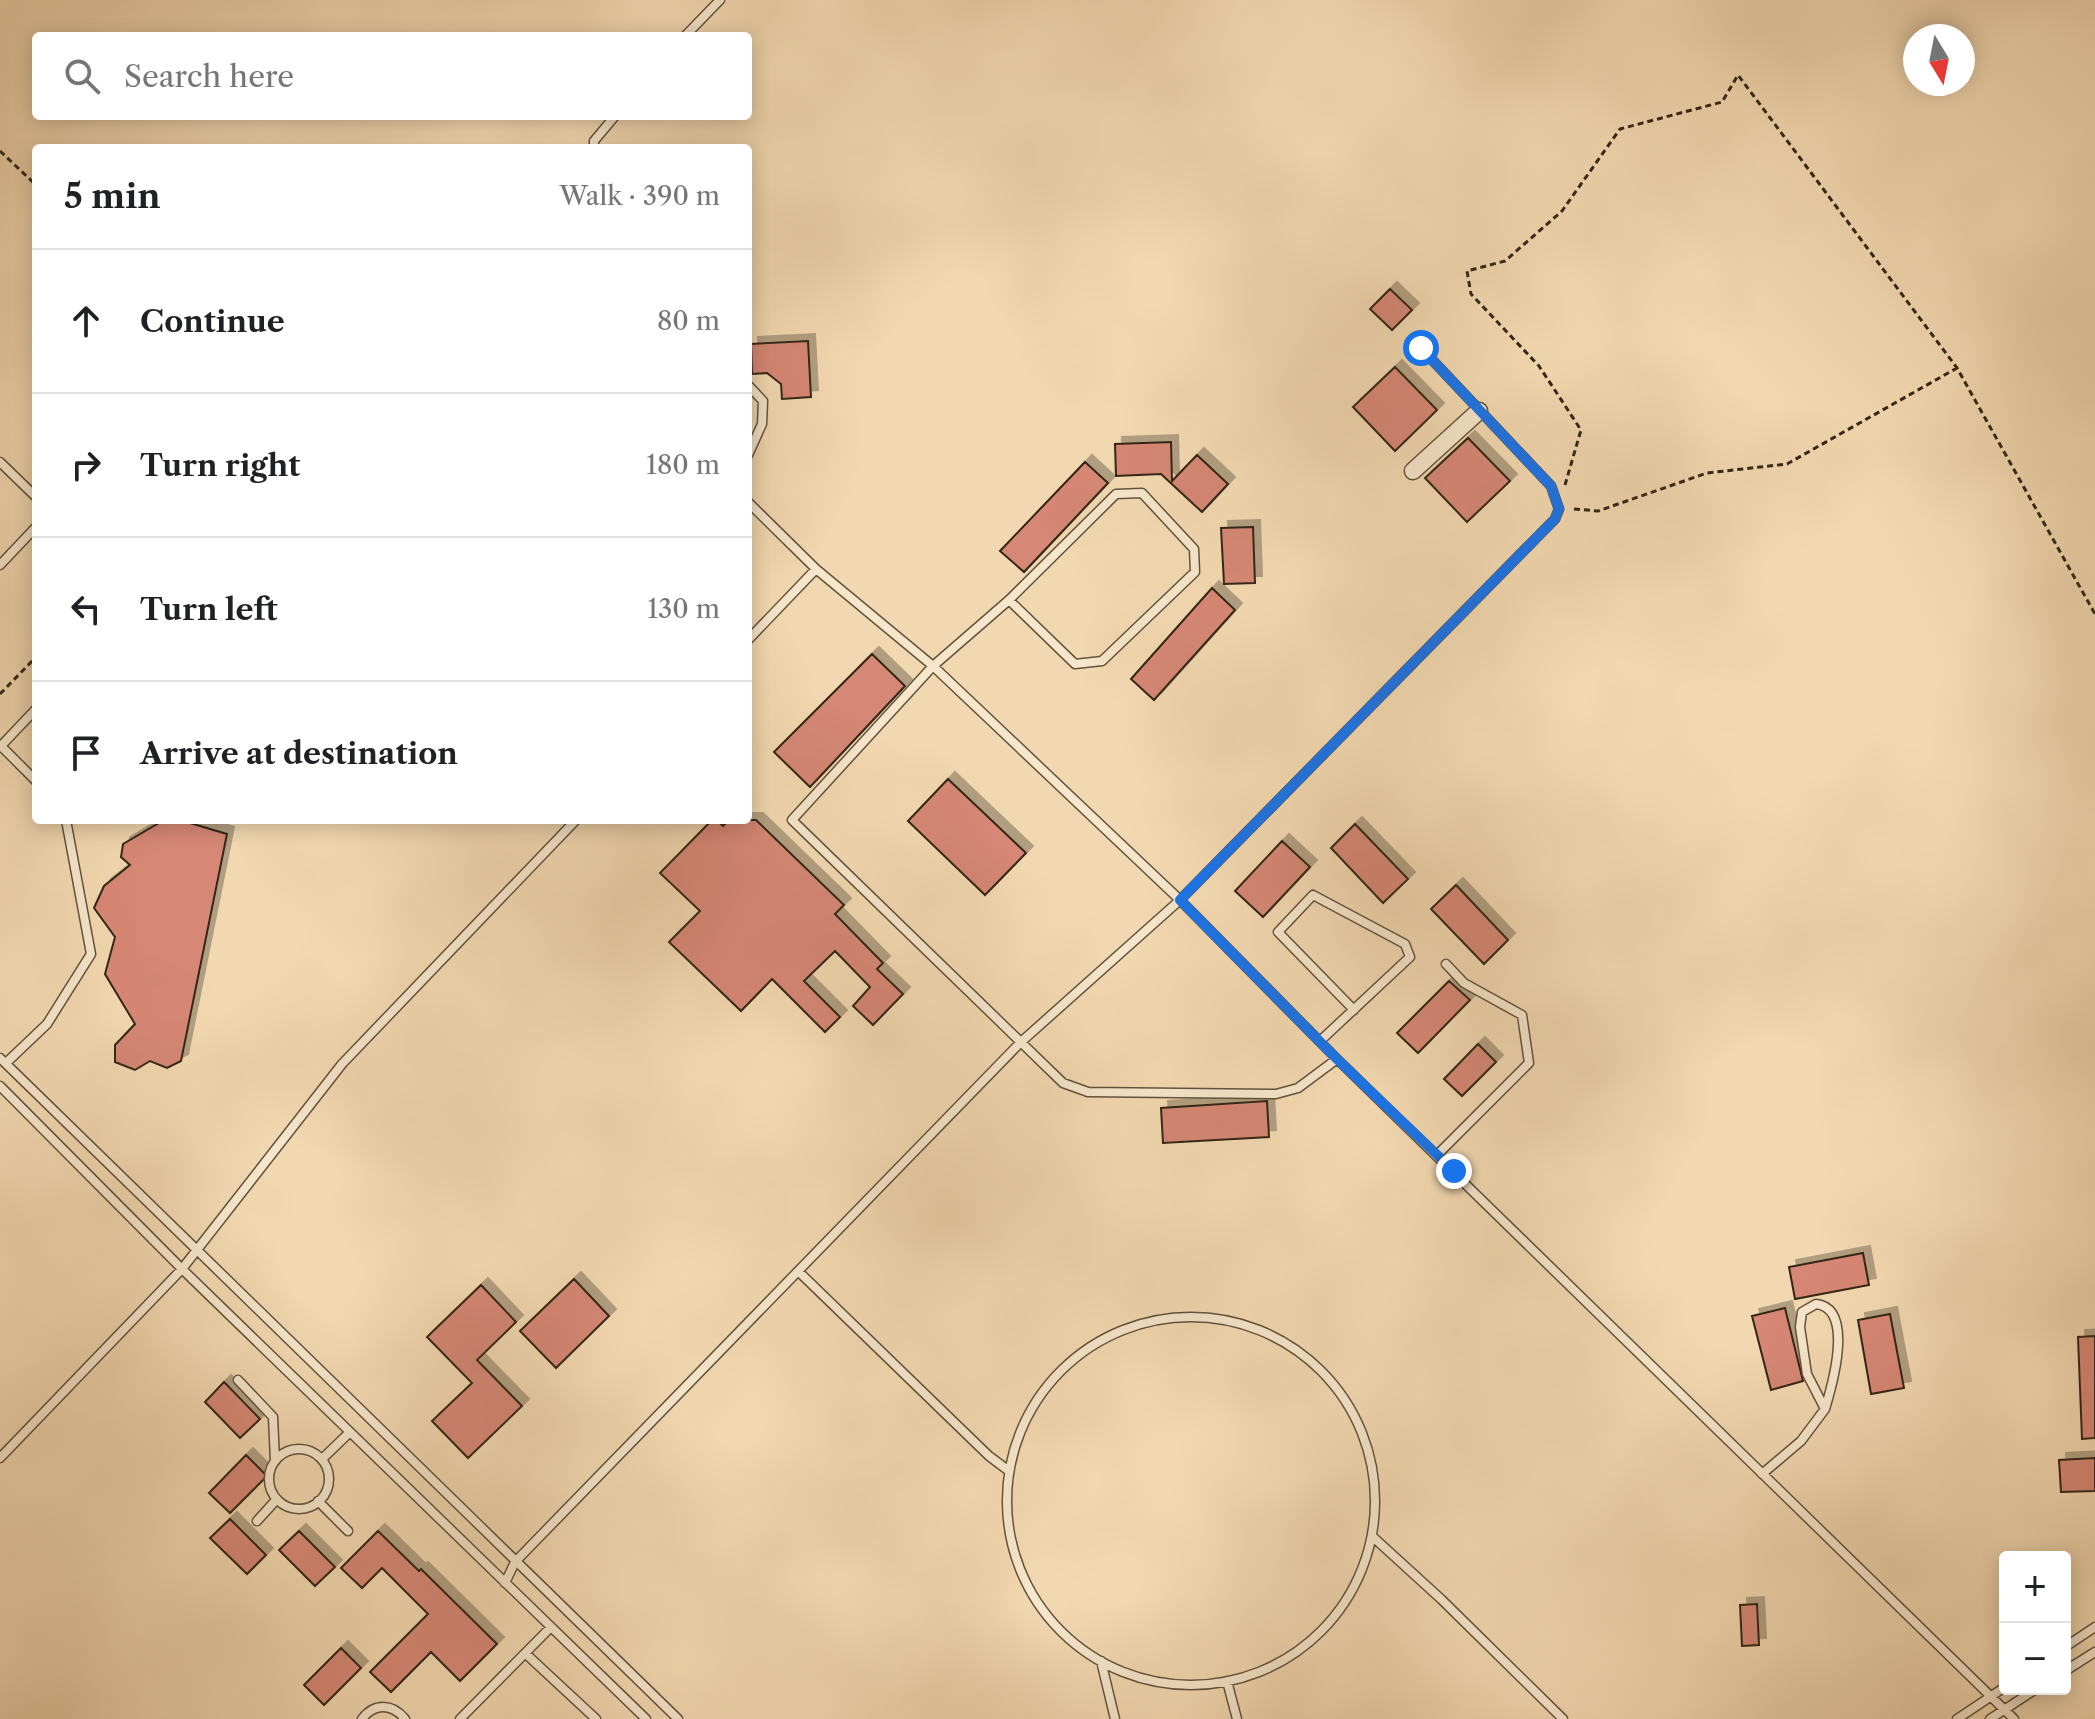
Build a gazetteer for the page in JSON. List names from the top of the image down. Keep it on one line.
{"north":"bottom","page":{"search":"Search here","heading":["5 min","Walk · 390 m"],"list":[["Continue","80 m"],["Turn right","180 m"],["Turn left","130 m"],"Arrive at destination"],"map_buttons":["+","−"]}}
